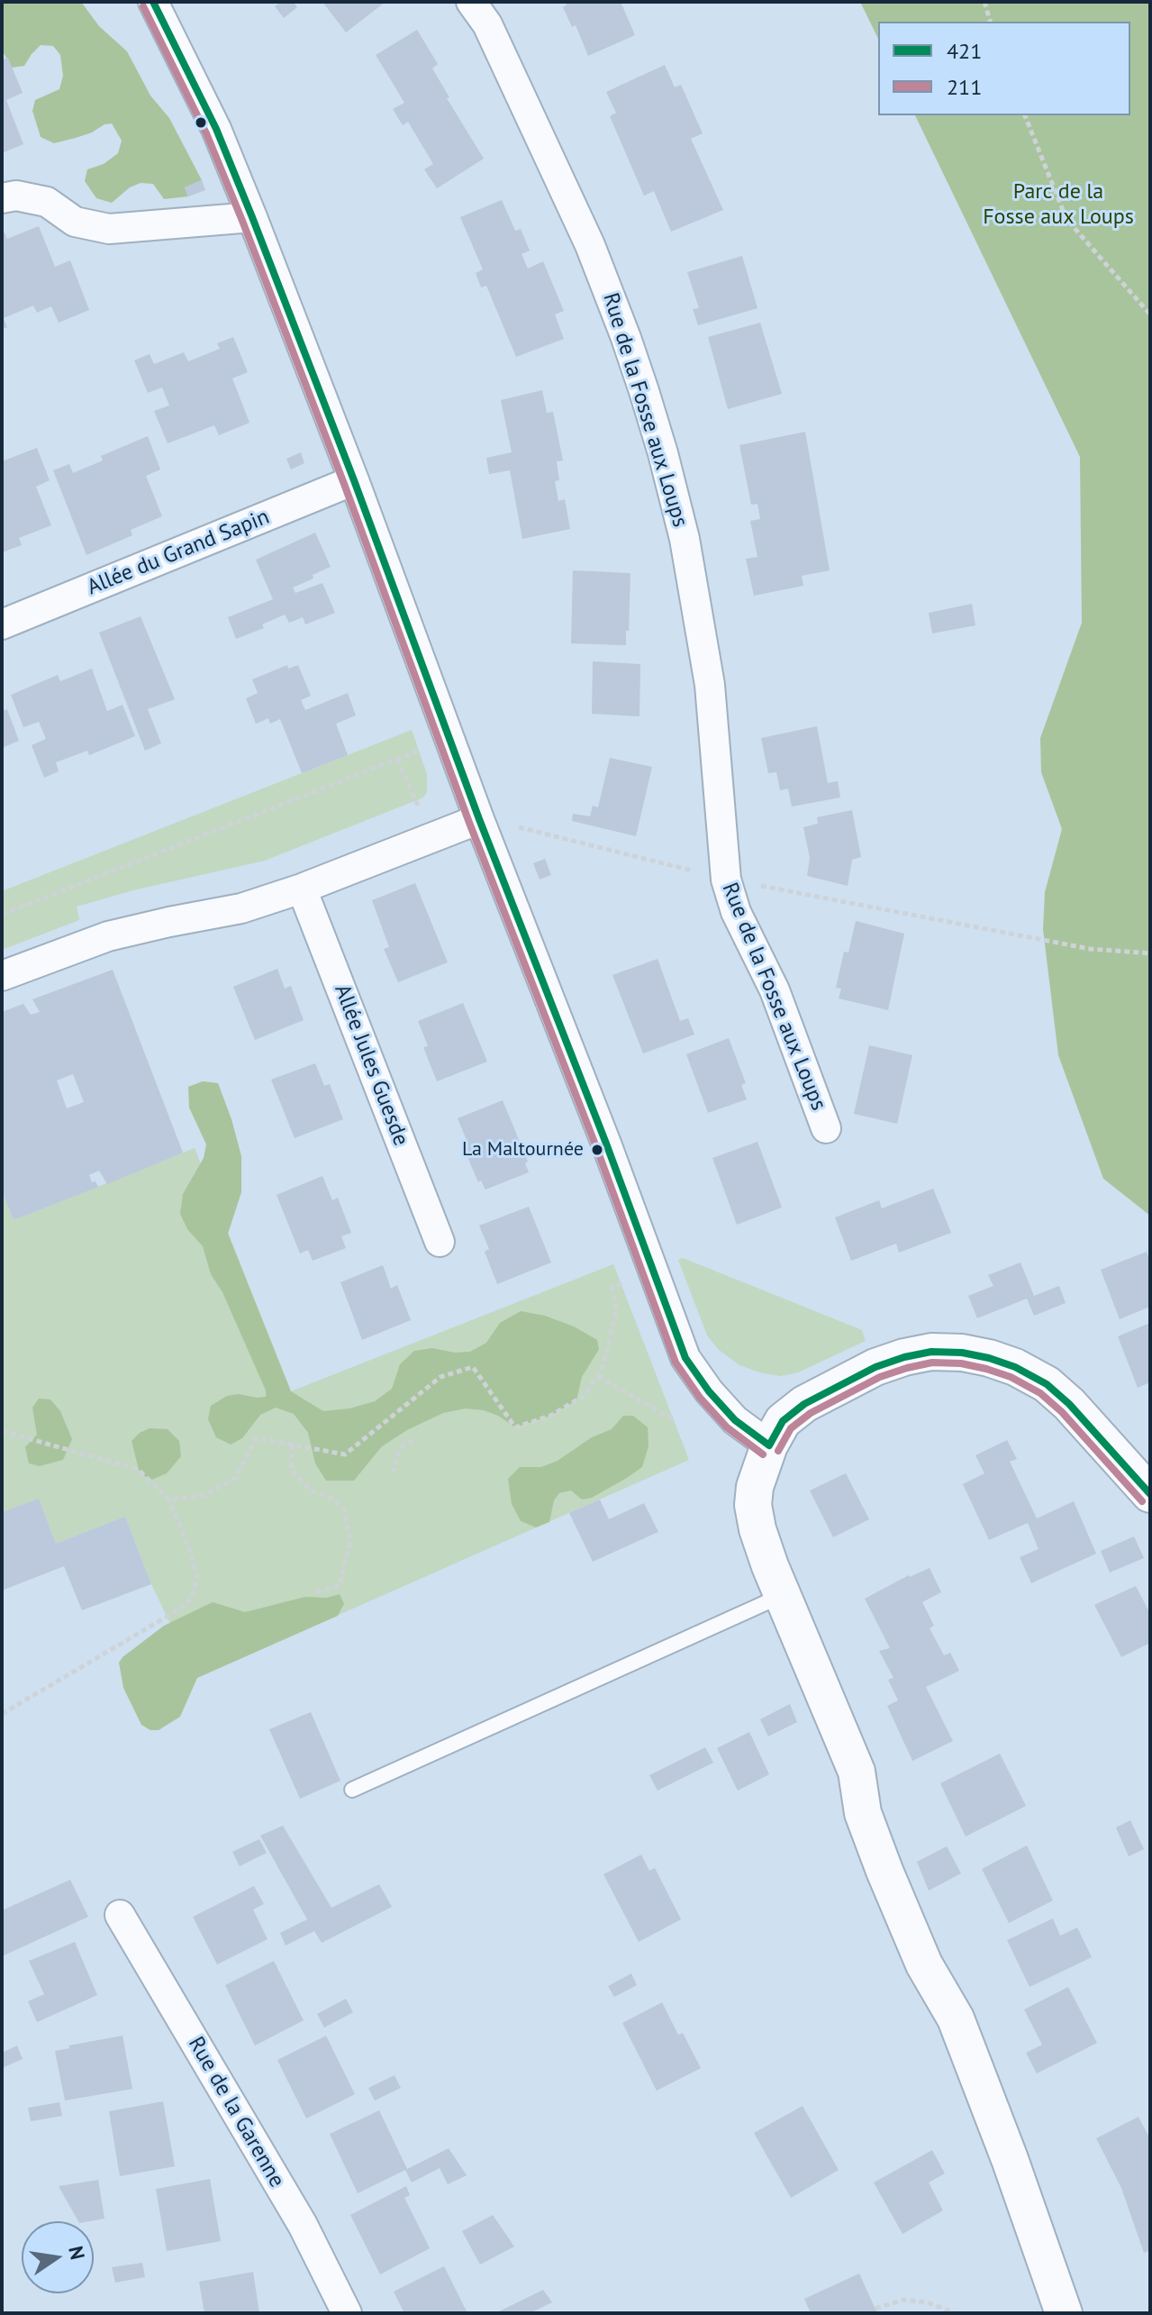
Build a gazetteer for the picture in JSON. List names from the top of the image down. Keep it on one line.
{"streets":{"street":["Rue de la Fosse aux Loups","Allée du Grand Sapin","Allée Jules Guesde","Rue de la Garenne"]},"parks":["Parc de la Fosse aux Loups"],"places":["La Maltournée"],"lines":["transit line 421","transit line 211"],"legend":["421","211"],"north":"right"}
